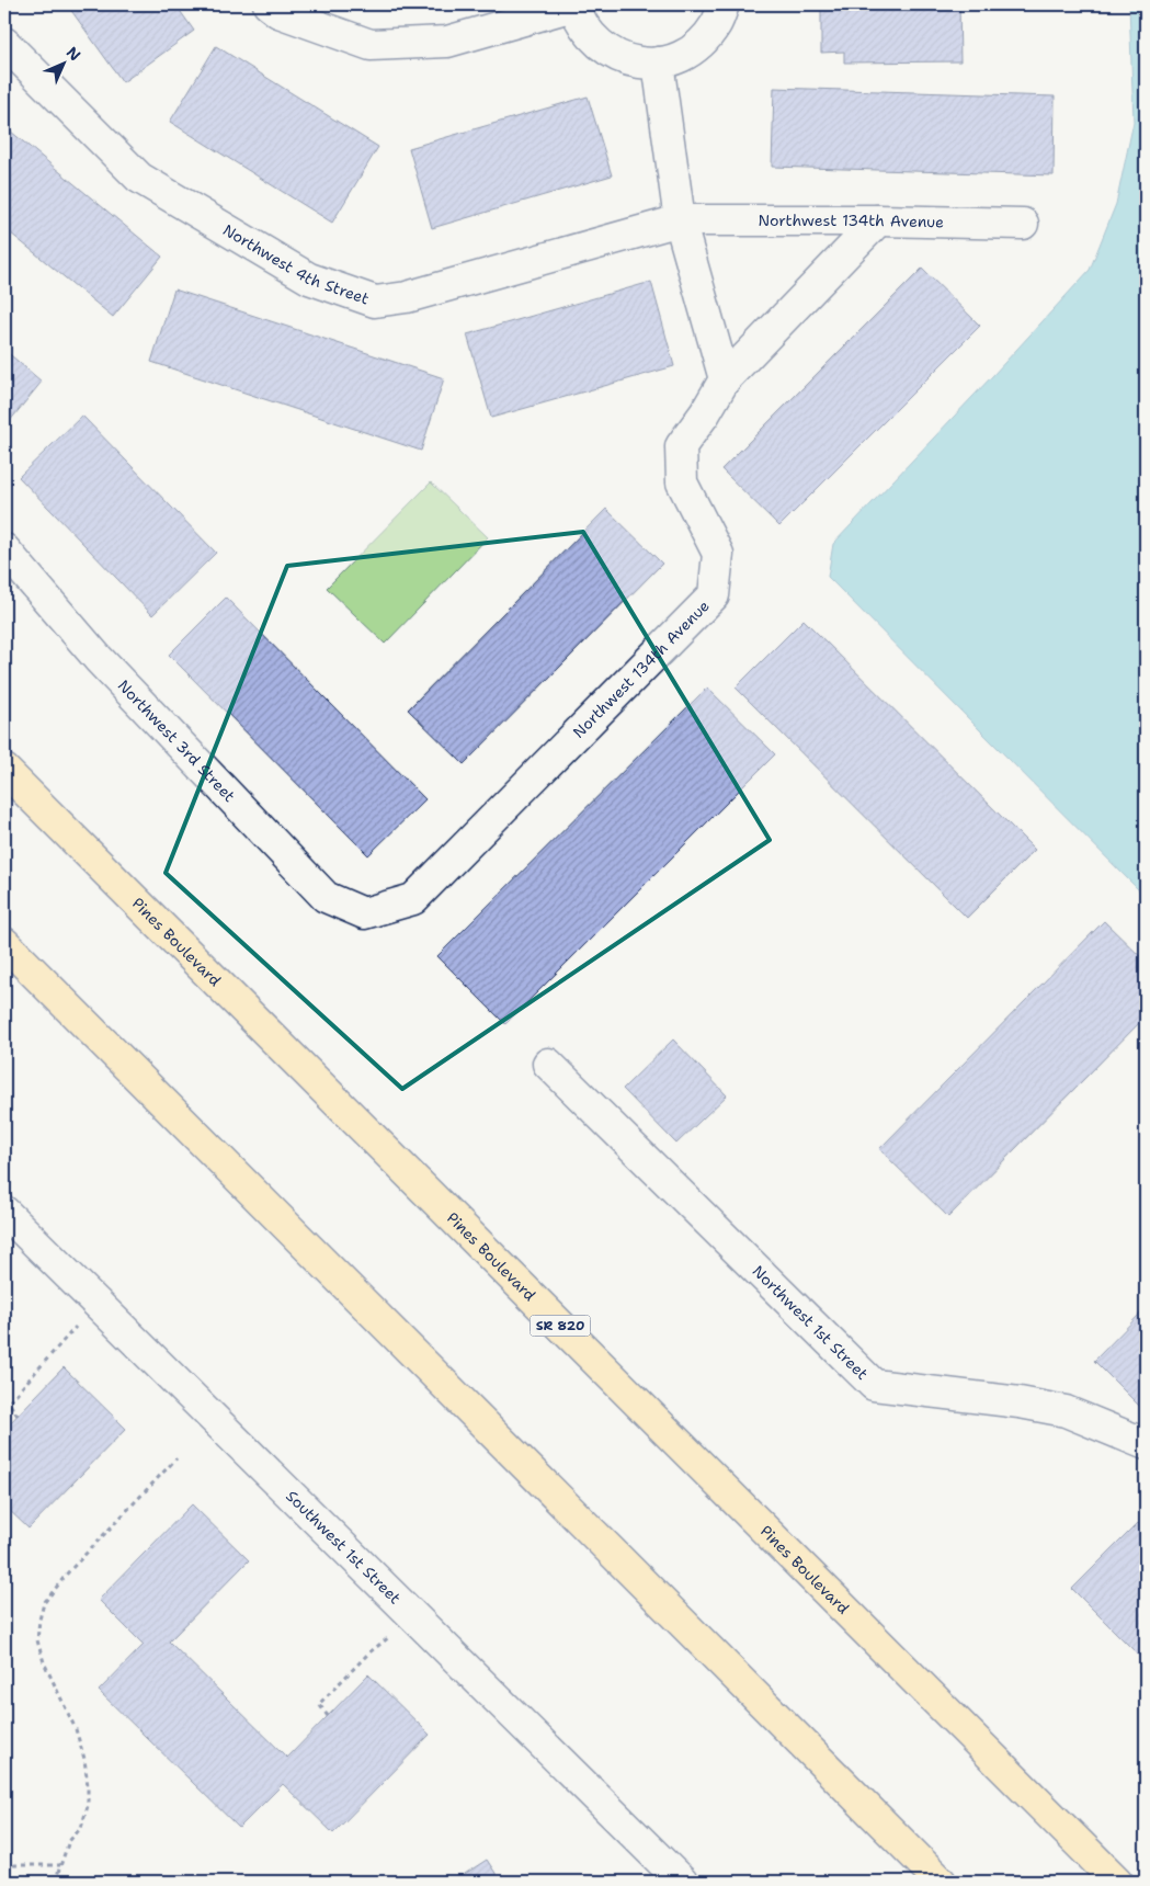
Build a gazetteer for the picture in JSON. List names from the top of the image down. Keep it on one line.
{"streets":{"highway":["Pines Boulevard","SR 820"],"street":["Northwest 134th Avenue","Northwest 4th Street","Northwest 3rd Street","Northwest 1st Street","Southwest 1st Street"]},"crossings":[["Northwest 134th Avenue","Northwest 4th Street"],["Northwest 134th Avenue","Northwest 3rd Street"]],"north":"top right"}
